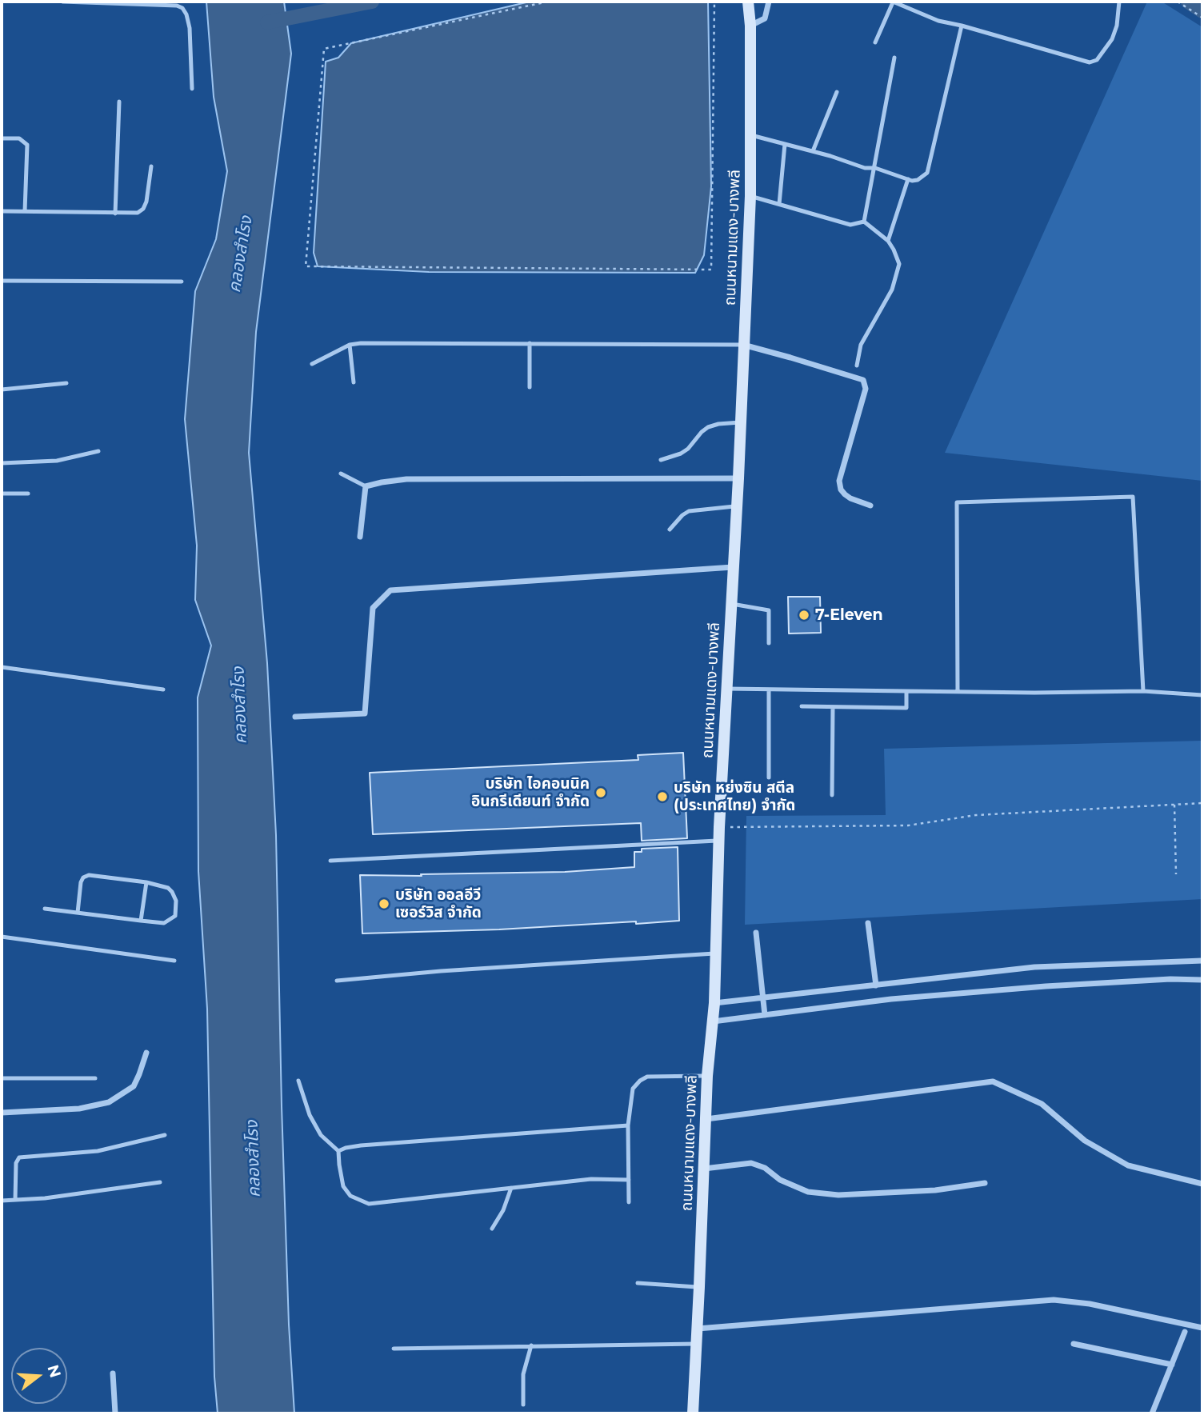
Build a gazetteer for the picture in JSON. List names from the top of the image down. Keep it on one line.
{"streets":{"main road":["ถนนหนามแดง-บางพลี"]},"water":["คลองสำโรง"],"places":["7-Eleven","บริษัท ไอคอนนิค อินกรีเดียนท์ จำกัด","บริษัท หย่งซิน สตีล (ประเทศไทย) จํากัด","บริษัท ออลอีวี เซอร์วิส จำกัด"],"north":"right"}
